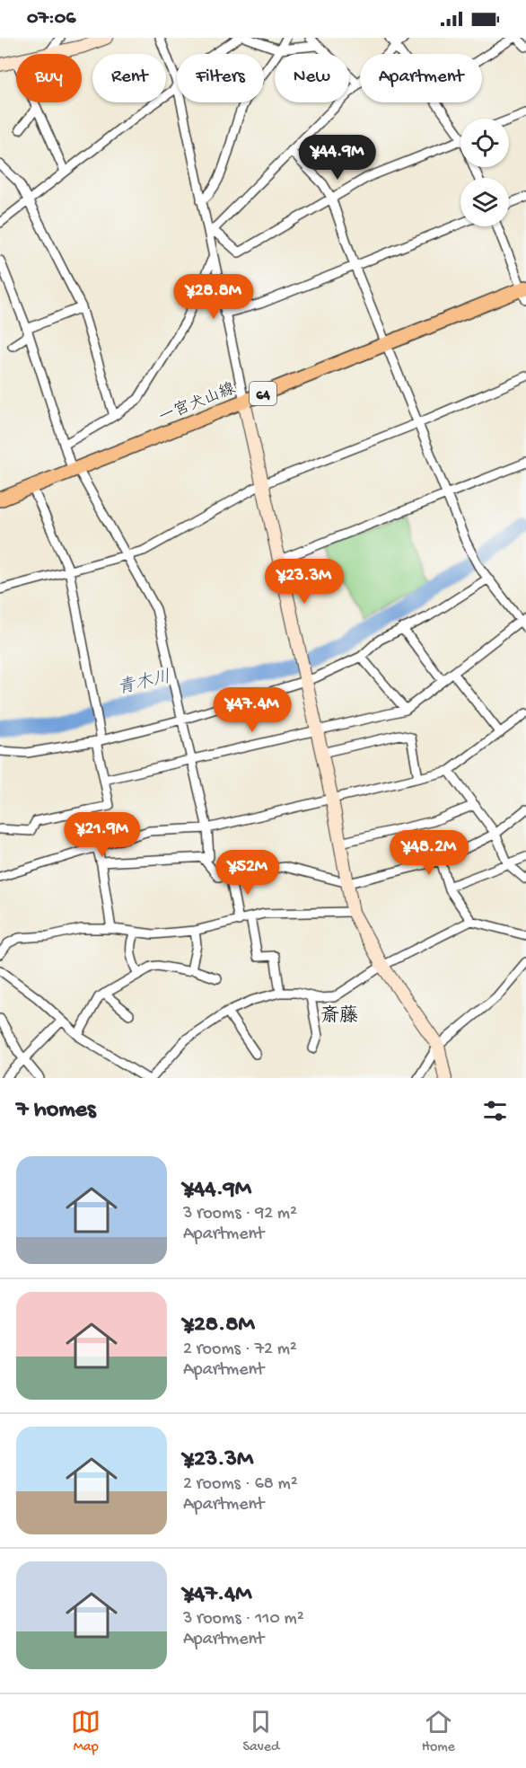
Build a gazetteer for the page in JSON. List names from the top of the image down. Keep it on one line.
{"streets":{"main road":["64","一宮犬山線"]},"districts":["斎藤"],"water":["青木川"],"page":{"status":"07:06","chip":["Buy","Rent","Filters","New","Apartment"],"price":["¥44.9M","¥28.8M","¥23.3M","¥47.4M","¥21.9M","¥48.2M","¥52M"],"heading":"7 homes","list":[{"name":"¥44.9M","note":"3 rooms · 92 m² · Apartment"},{"name":"¥28.8M","note":"2 rooms · 72 m² · Apartment"},{"name":"¥23.3M","note":"2 rooms · 68 m² · Apartment"},{"name":"¥47.4M","note":"3 rooms · 110 m² · Apartment"}],"tabs":["Map","Saved","Home"]}}
